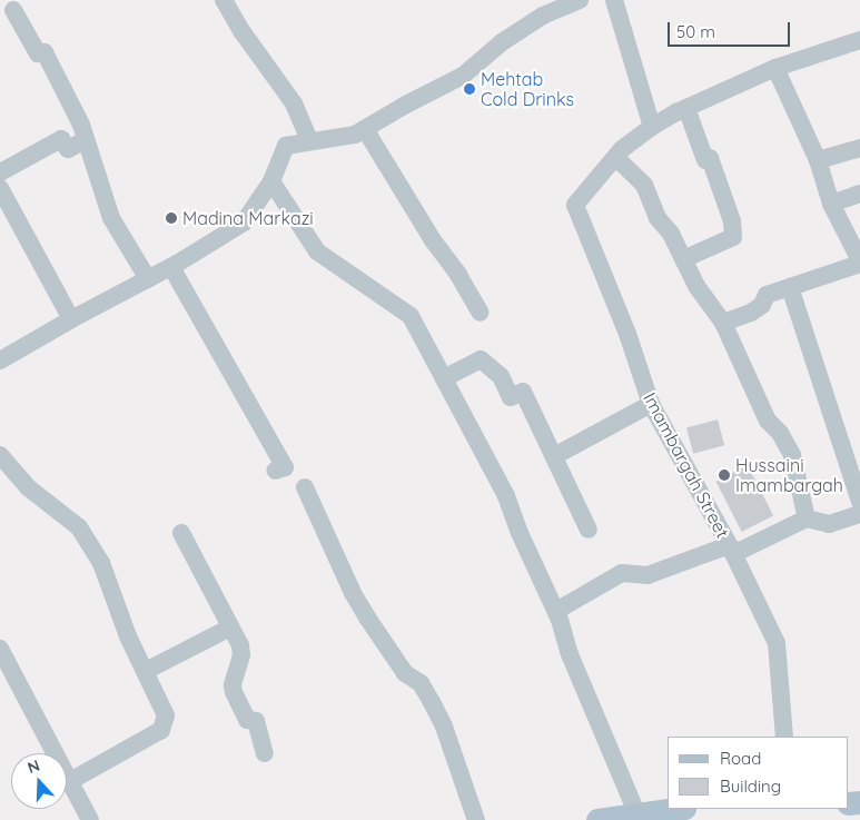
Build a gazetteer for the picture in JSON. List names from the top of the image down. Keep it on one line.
{"streets":{"street":["Imambargah Street"]},"places":["Mehtab Cold Drinks","Madina Markazi","Hussaini Imambargah"],"legend":["Road","Building"],"scale_bar":"50 m","north":"top"}
